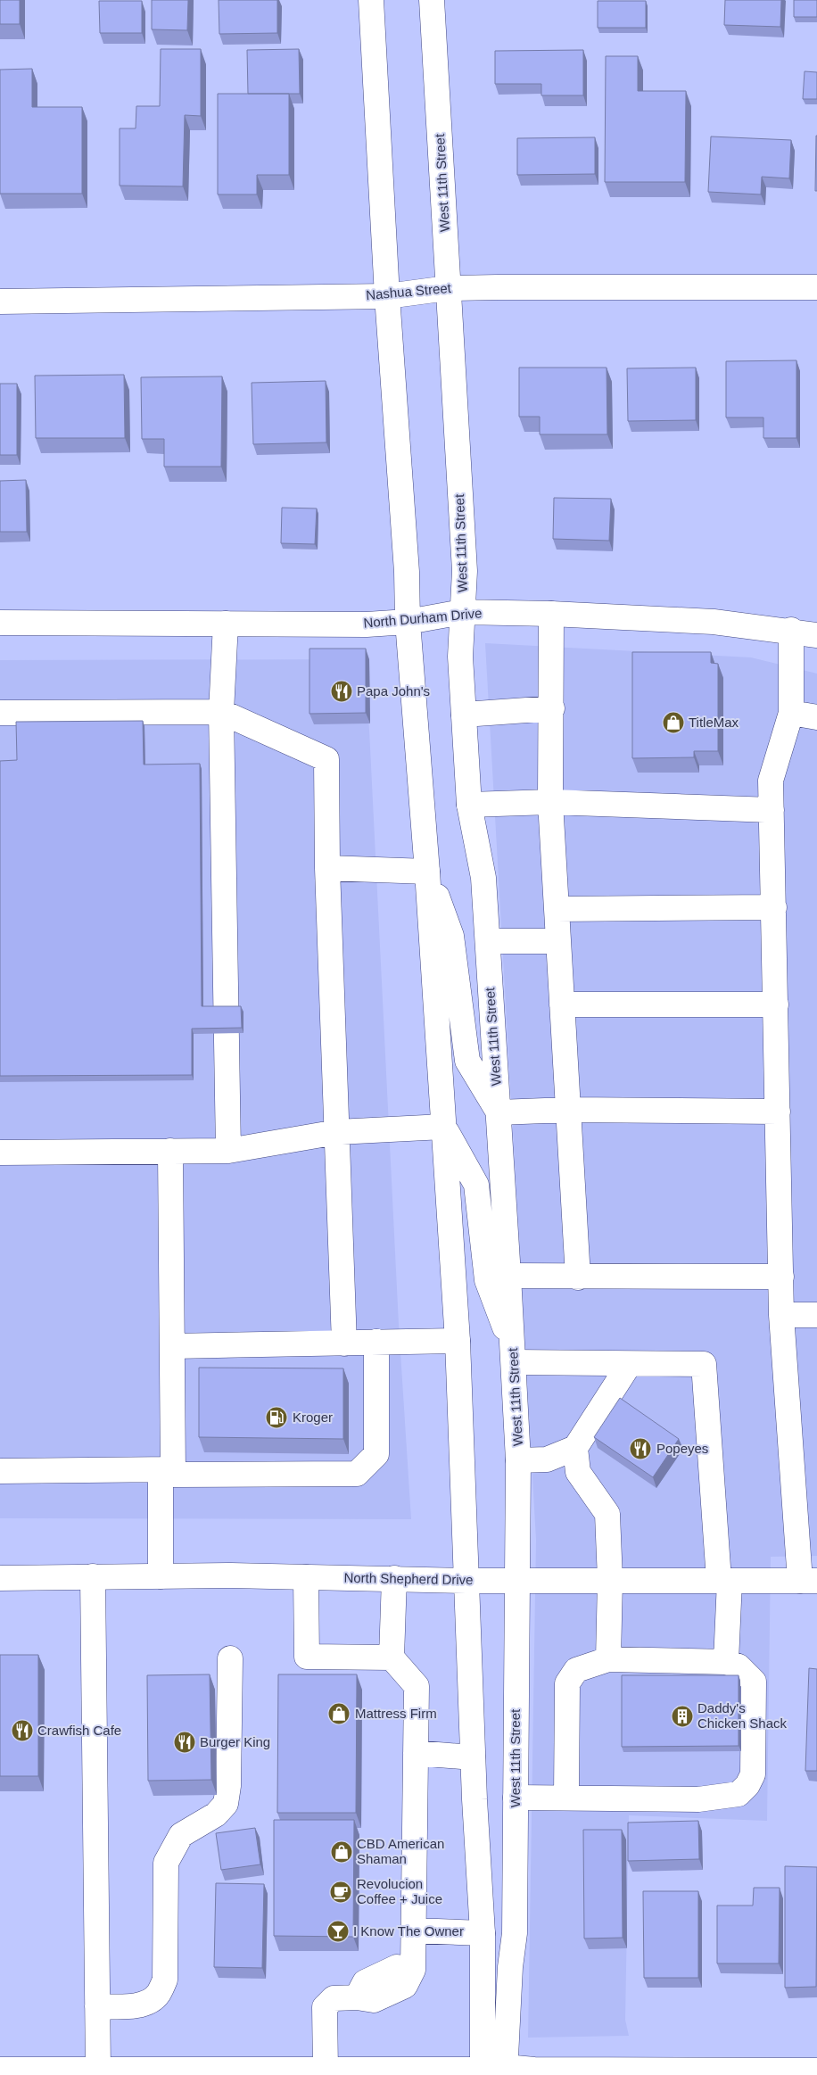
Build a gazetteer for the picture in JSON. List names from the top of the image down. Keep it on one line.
{"streets":{"main road":["West 11th Street","Nashua Street","North Durham Drive","North Shepherd Drive"]},"crossings":[["West 11th Street","Nashua Street"],["West 11th Street","North Durham Drive"],["West 11th Street","North Shepherd Drive"]],"places":{"restaurant":["Papa John's","Popeyes","Crawfish Cafe","Burger King"],"shop":["TitleMax","Mattress Firm","CBD American Shaman"],"fuel station":["Kroger"],"building":["Daddy's Chicken Shack"],"cafe":["Revolucion Coffee + Juice"],"bar":["I Know The Owner"]}}
